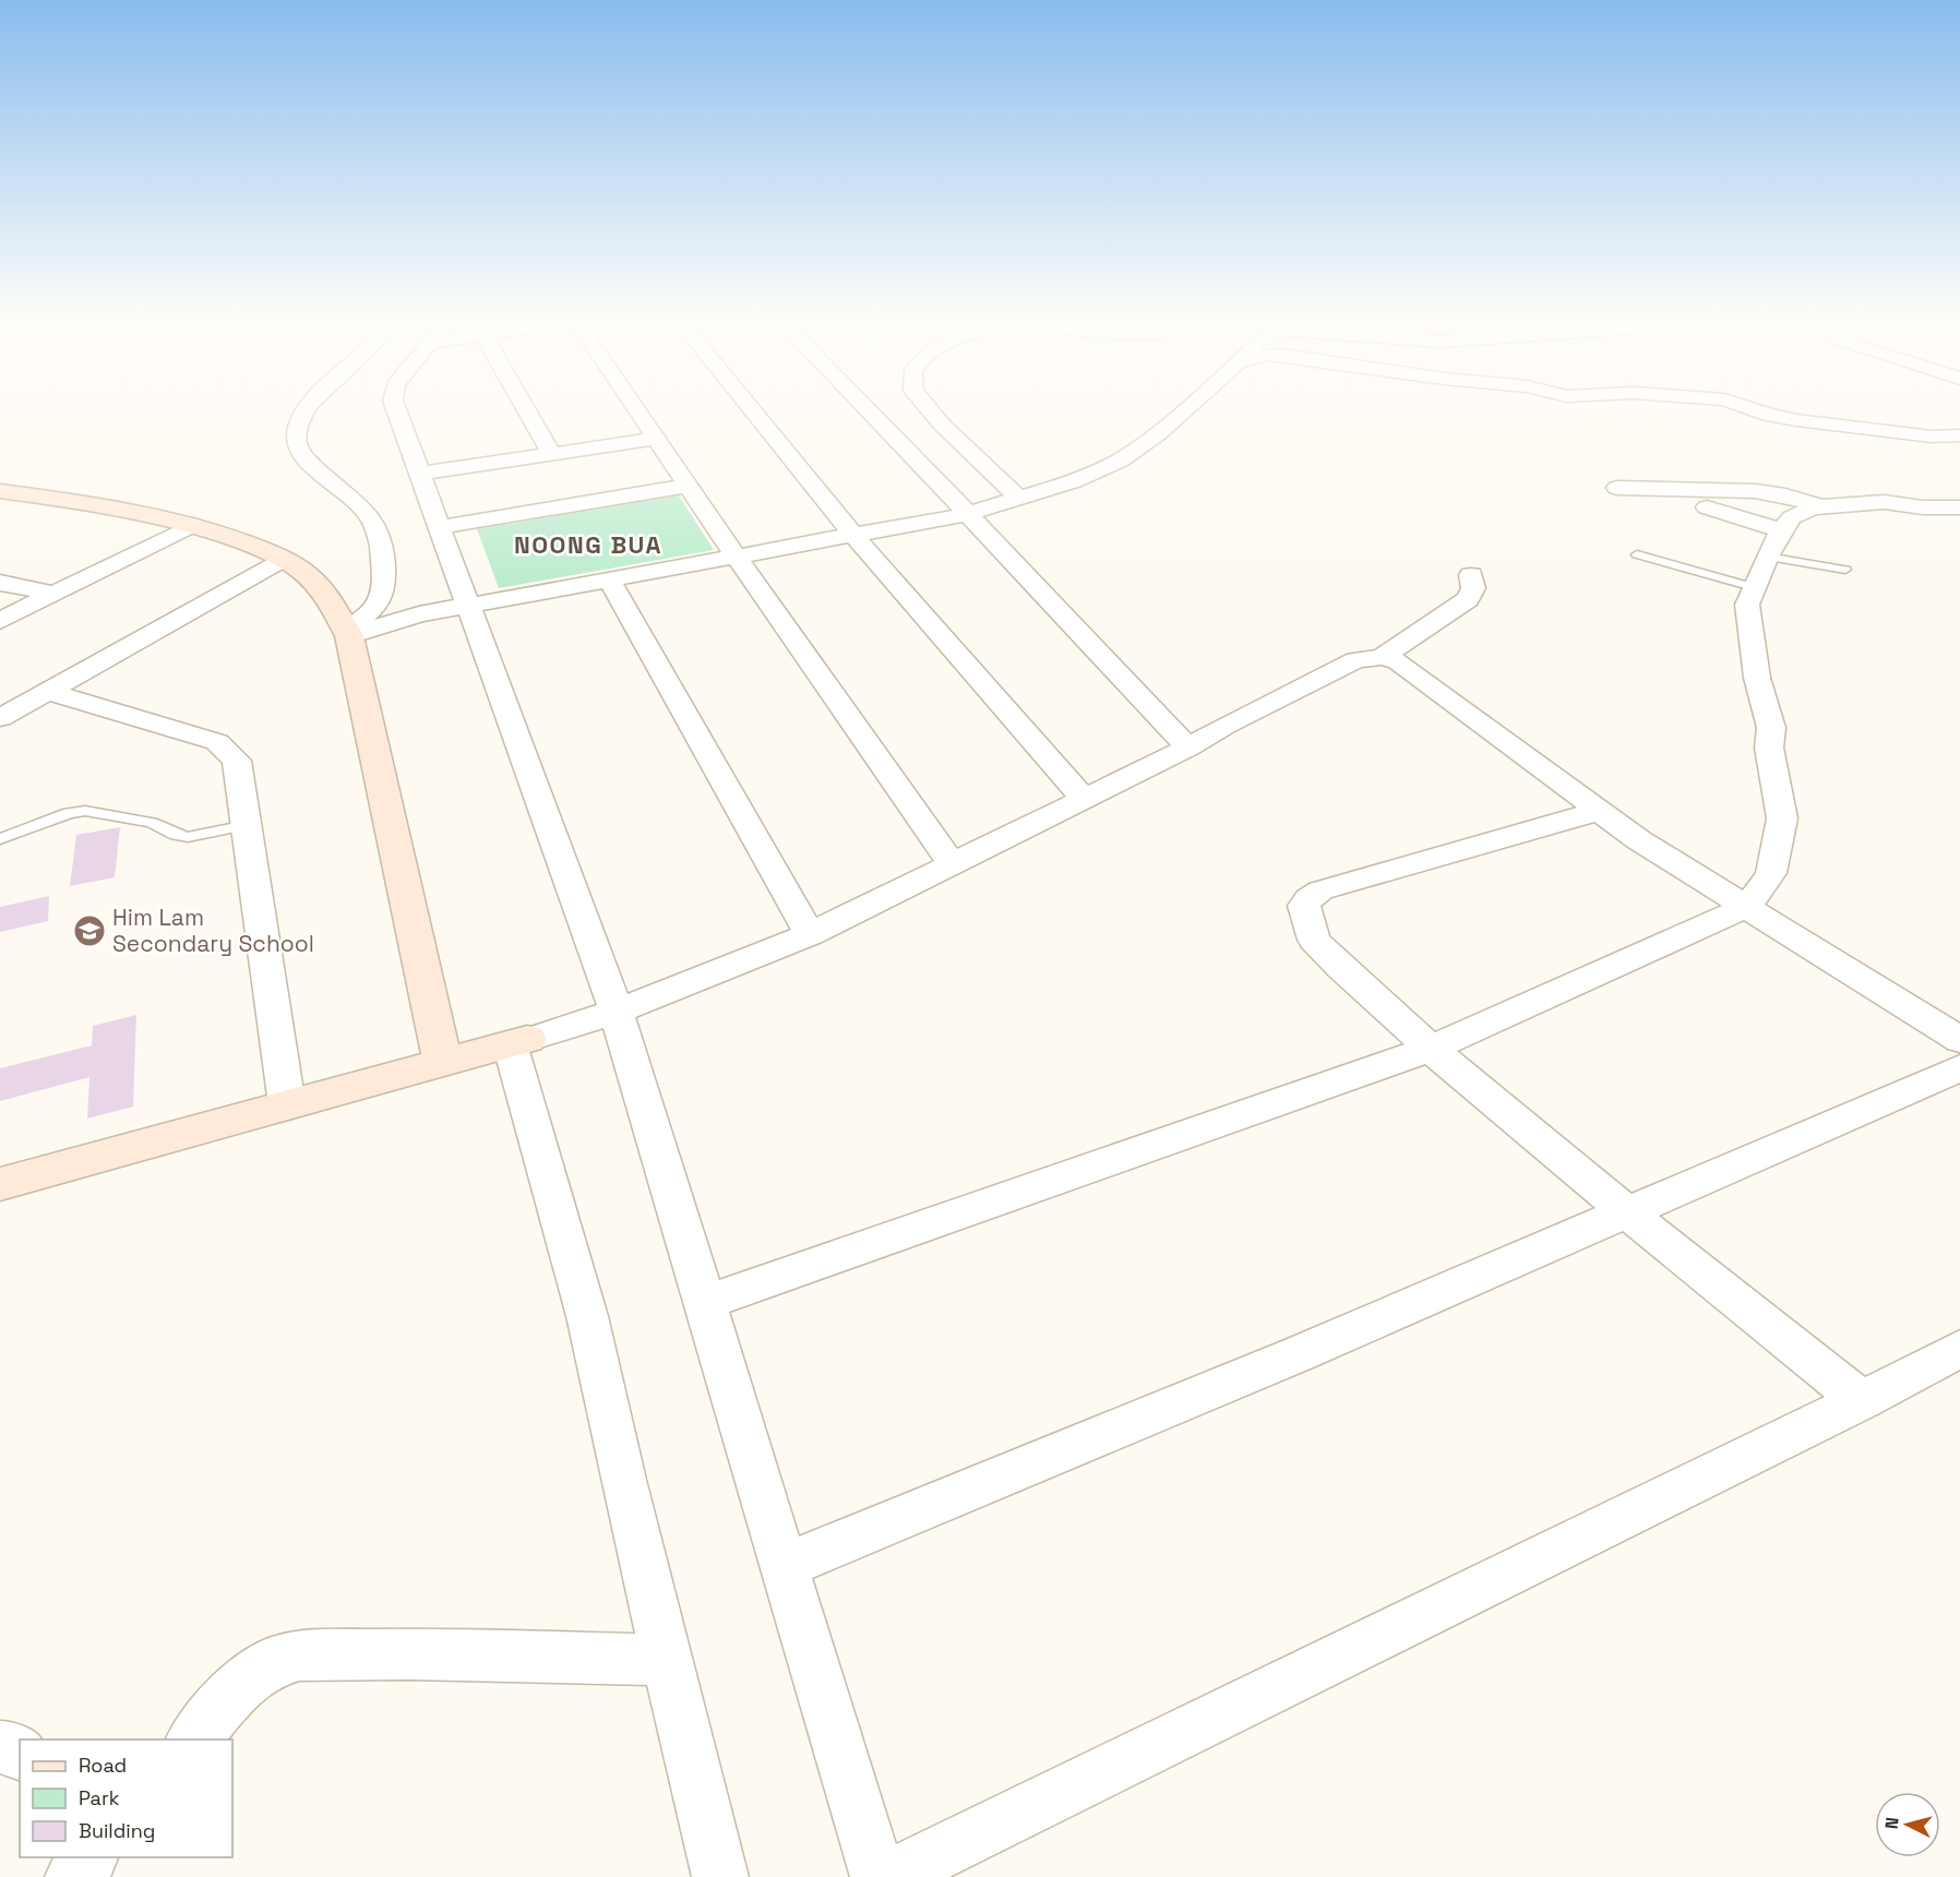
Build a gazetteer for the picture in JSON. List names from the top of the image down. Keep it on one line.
{"districts":["NOONG BUA"],"places":{"school or university":["Him Lam Secondary School"]},"legend":["Road","Park","Building"],"north":"left"}
